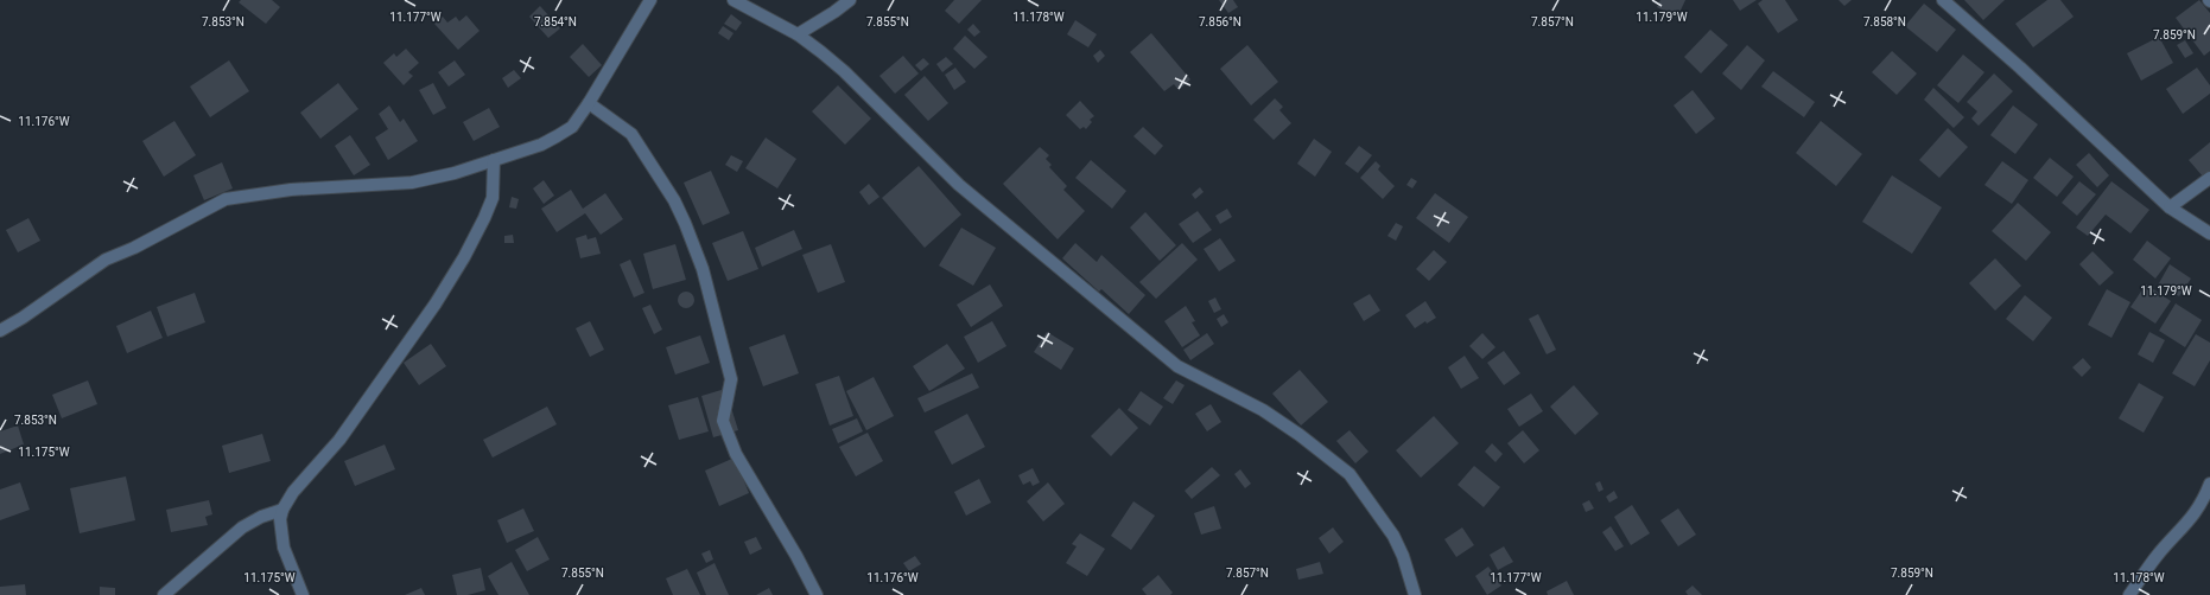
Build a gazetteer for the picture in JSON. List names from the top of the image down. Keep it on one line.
{"coordinates":["11.177°W","11.178°W","11.179°W","7.853°N","7.854°N","7.855°N","7.856°N","7.857°N","7.858°N","7.859°N","11.176°W","11.175°W"]}
